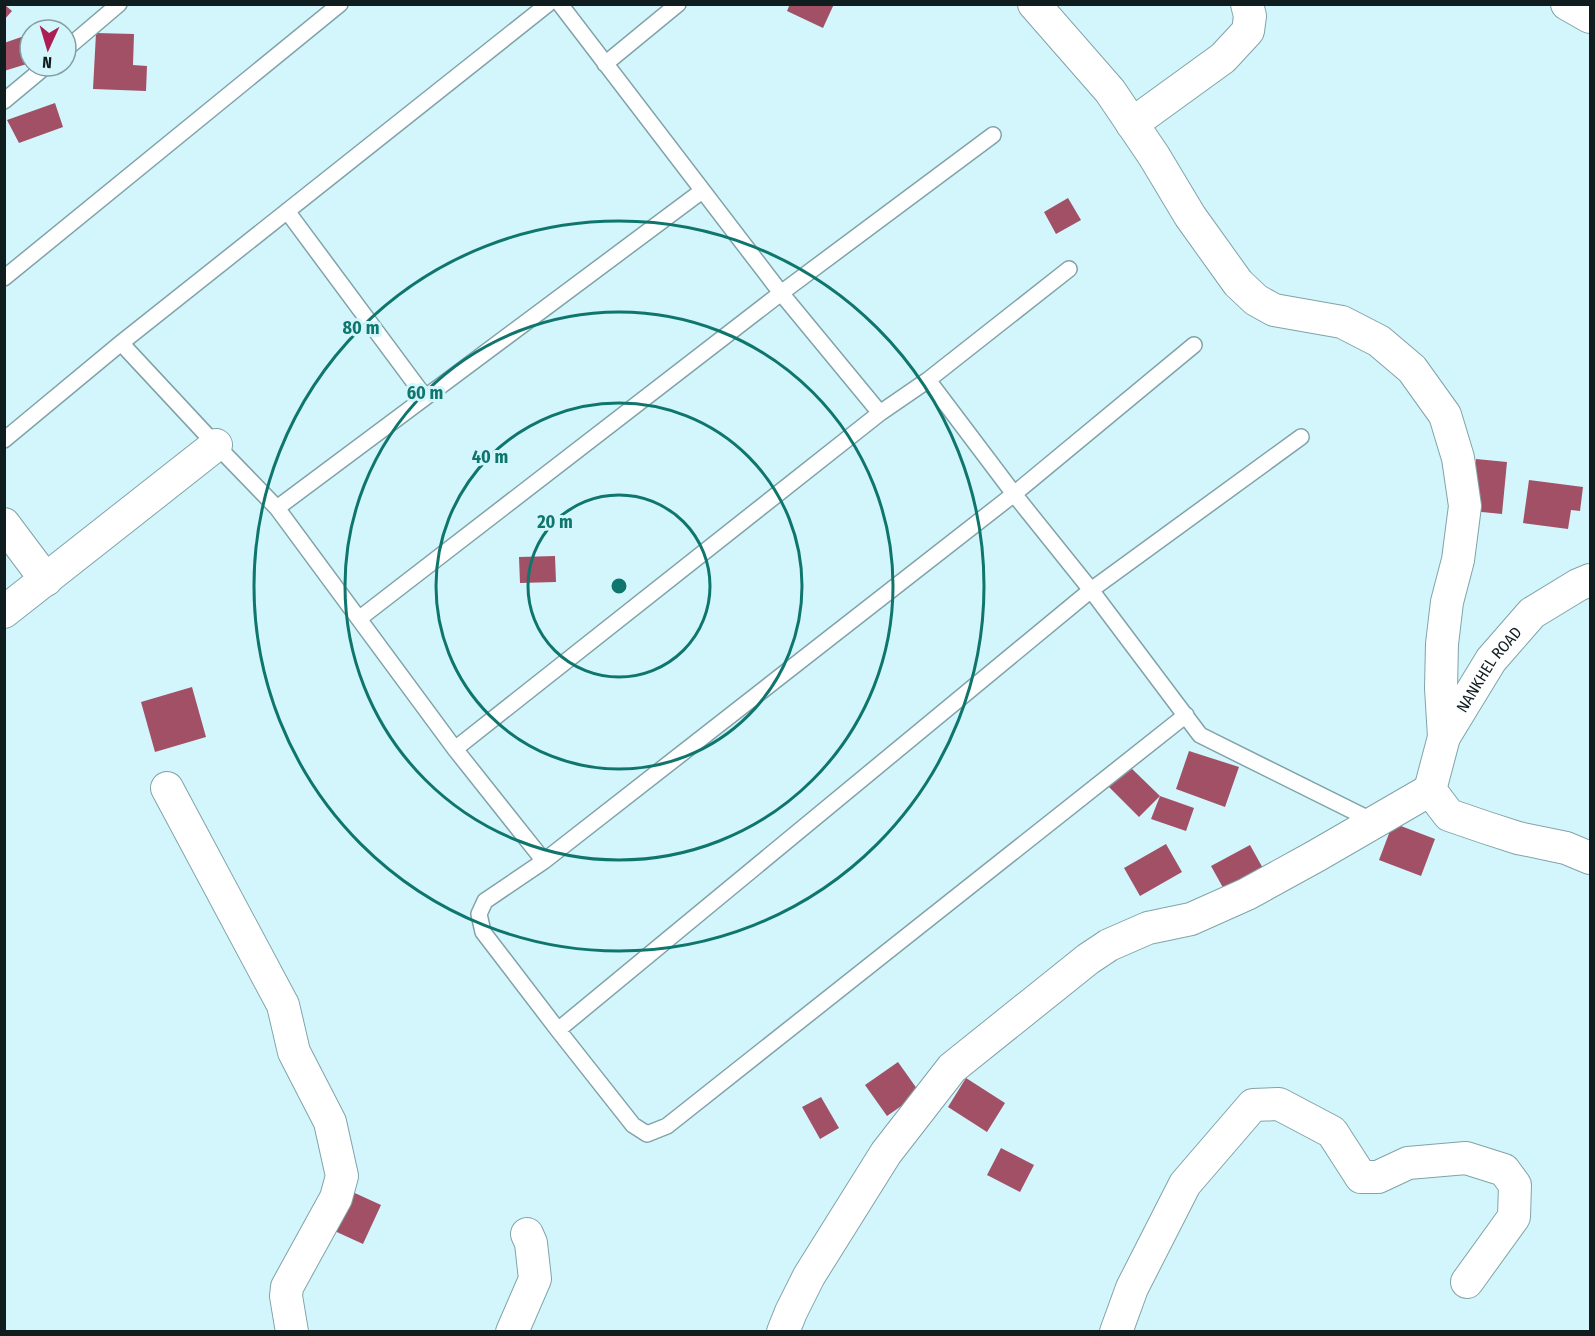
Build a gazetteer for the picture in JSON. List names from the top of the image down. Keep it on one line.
{"streets":{"street":["NANKHEL ROAD"]},"north":"bottom","rings":["80 m","60 m","40 m","20 m"]}
